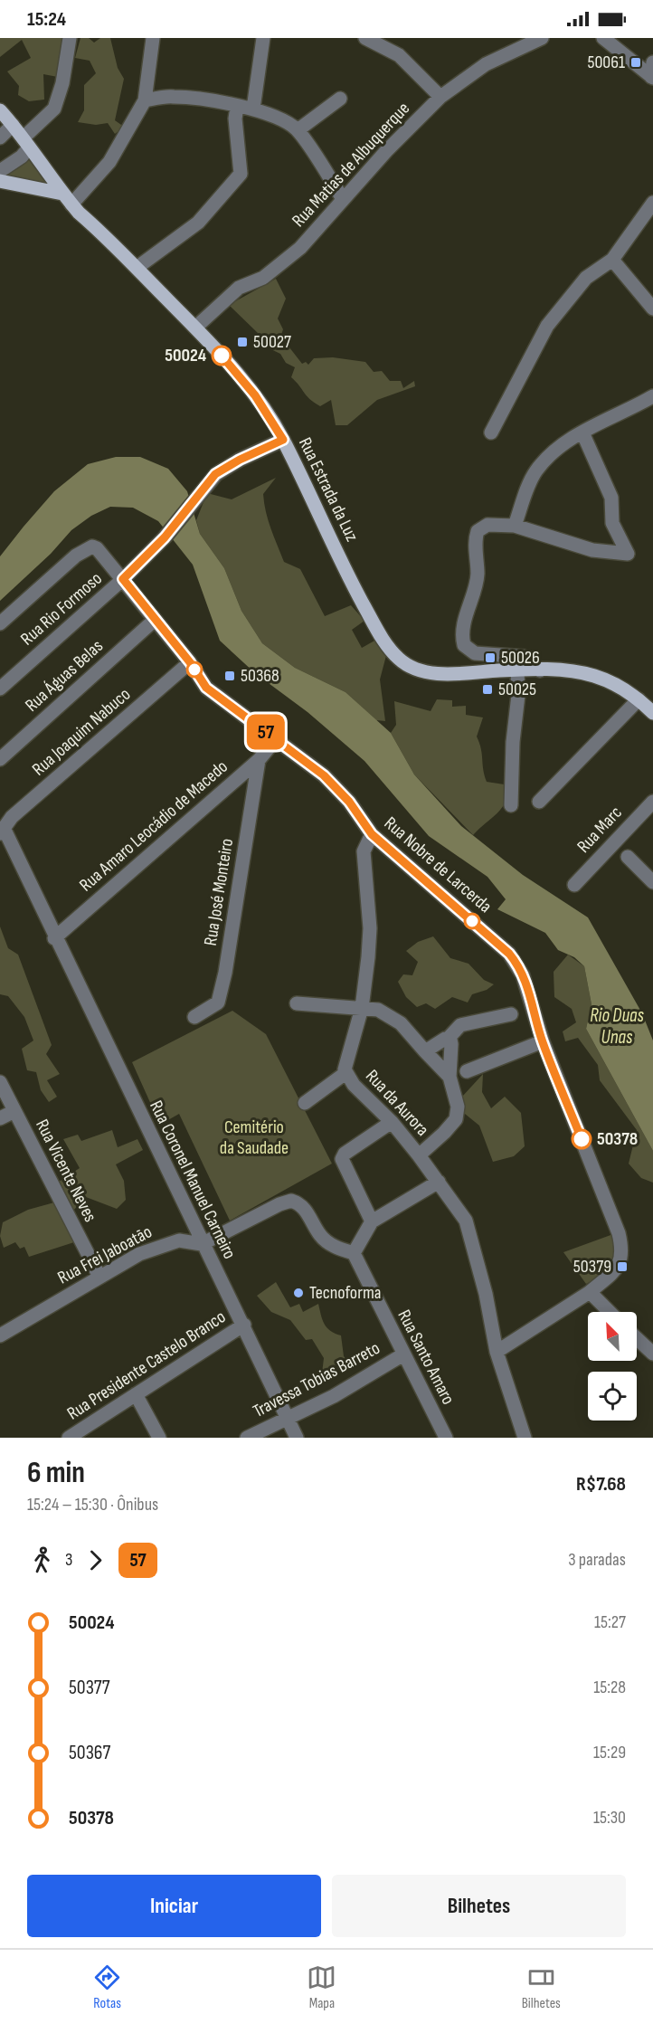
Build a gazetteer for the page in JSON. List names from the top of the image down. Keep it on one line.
{"streets":{"main road":["Rua Estrada da Luz"],"street":["Rua Matias de Albuquerque","Rua Rio Formoso","Rua Águas Belas","Rua Joaquim Nabuco","Rua Amaro Leocádio de Macedo","Rua Marc","Rua Nobre de Larcerda","Rua José Monteiro","Rua da Aurora","Rua Vicente Neves","Rua Coronel Manuel Carneiro","Rua Frei Jaboatão","Rua Santo Amaro","Rua Presidente Castelo Branco","Travessa Tobias Barreto"]},"crossings":[["Rua Matias de Albuquerque","Rua Estrada da Luz"],["Rua Estrada da Luz","Rua Rio Formoso"],["Rua Rio Formoso","Rua Nobre de Larcerda"],["Rua Águas Belas","Rua Nobre de Larcerda"],["Rua Joaquim Nabuco","Rua Nobre de Larcerda"],["Rua Joaquim Nabuco","Rua Coronel Manuel Carneiro"],["Rua Amaro Leocádio de Macedo","Rua Nobre de Larcerda"],["Rua Amaro Leocádio de Macedo","Rua José Monteiro"],["Rua Amaro Leocádio de Macedo","Rua Coronel Manuel Carneiro"],["Rua Nobre de Larcerda","Rua da Aurora"],["Rua Vicente Neves","Rua Frei Jaboatão"],["Rua Coronel Manuel Carneiro","Rua Frei Jaboatão"],["Rua Coronel Manuel Carneiro","Rua Presidente Castelo Branco"],["Rua Coronel Manuel Carneiro","Travessa Tobias Barreto"],["Rua Santo Amaro","Travessa Tobias Barreto"]],"water":["Rio Duas Unas"],"parks":["Cemitério da Saudade"],"places":{"transit":["50061","50027","50026","50368","50025","50379"],"other":["50024","50378","Tecnoforma"]},"lines":["bus line 57"],"north":"top left","page":{"status":"15:24","on_map":"57","heading":["6 min","15:24 – 15:30 · Ônibus","R$7.68"],"legs":["3","57","3 paradas"],"list":[{"name":"50024","value":"15:27"},{"name":"50377","value":"15:28"},{"name":"50367","value":"15:29"},{"name":"50378","value":"15:30"}],"buttons":["Iniciar","Bilhetes"],"tabs":["Rotas","Mapa","Bilhetes"]}}
